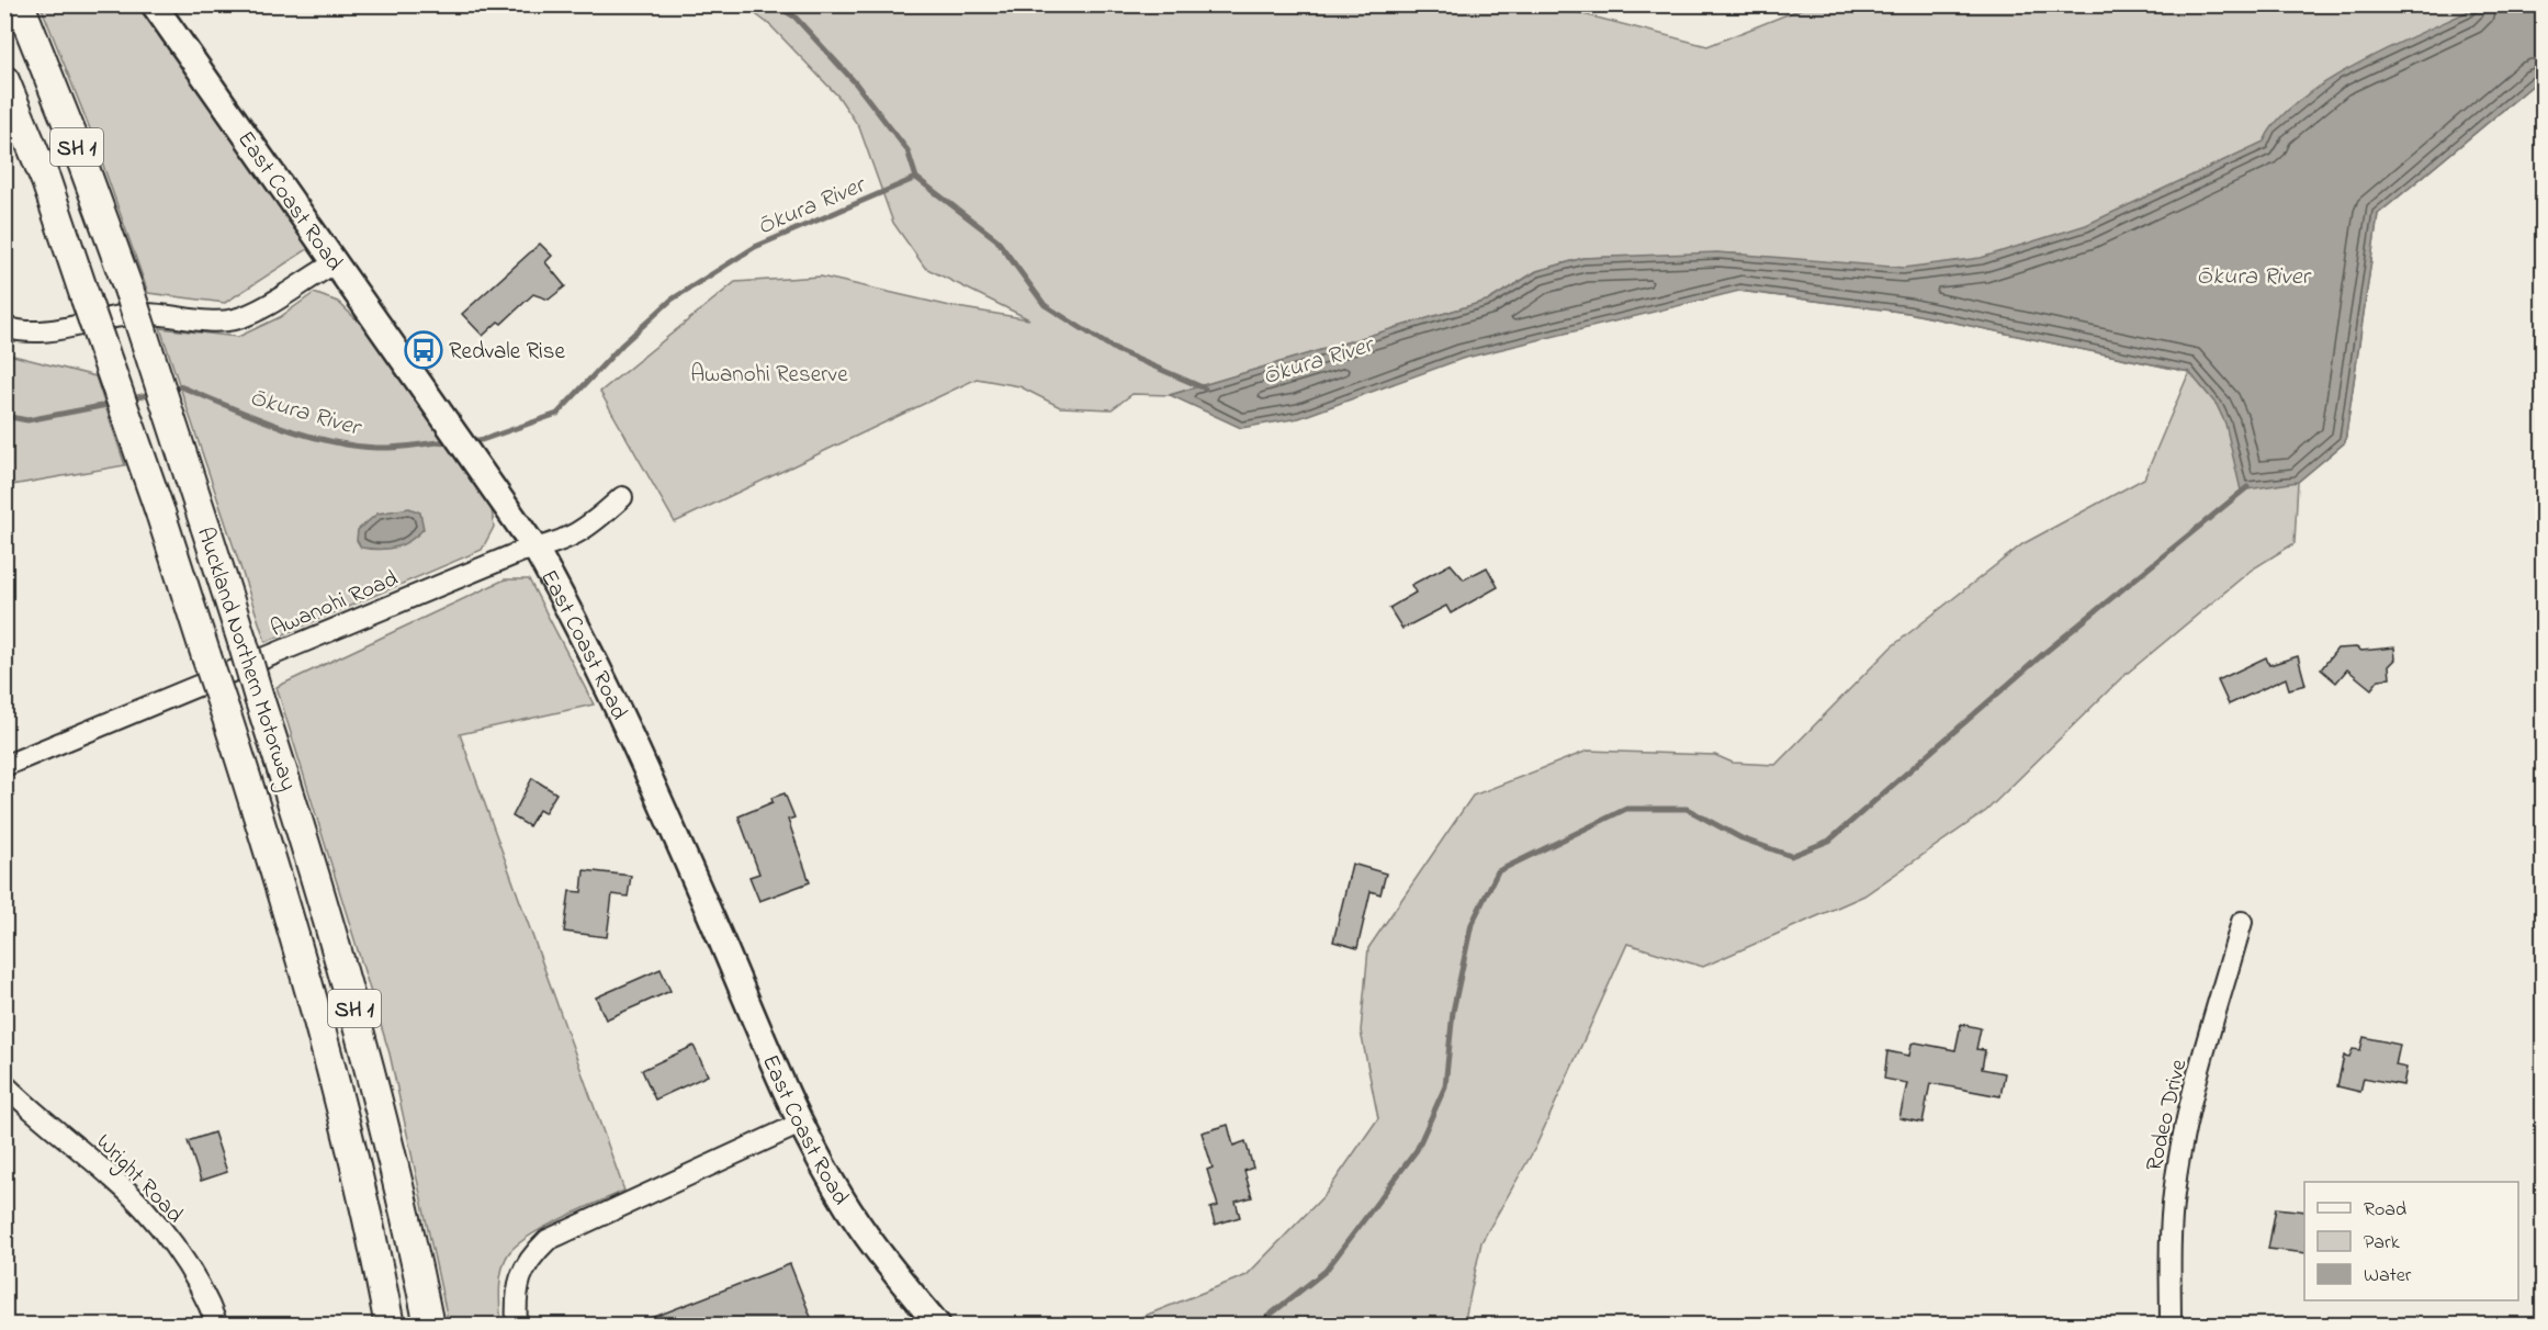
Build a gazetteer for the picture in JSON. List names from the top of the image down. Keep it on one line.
{"streets":{"highway":["SH 1","Auckland Northern Motorway"],"main road":["East Coast Road"],"street":["Awanohi Road","Rodeo Drive","Wright Road"]},"crossings":[["East Coast Road","Awanohi Road"]],"water":["Ōkura River"],"parks":["Awanohi Reserve"],"places":{"bus stop":["Redvale Rise"]},"legend":["Road","Park","Water"]}
